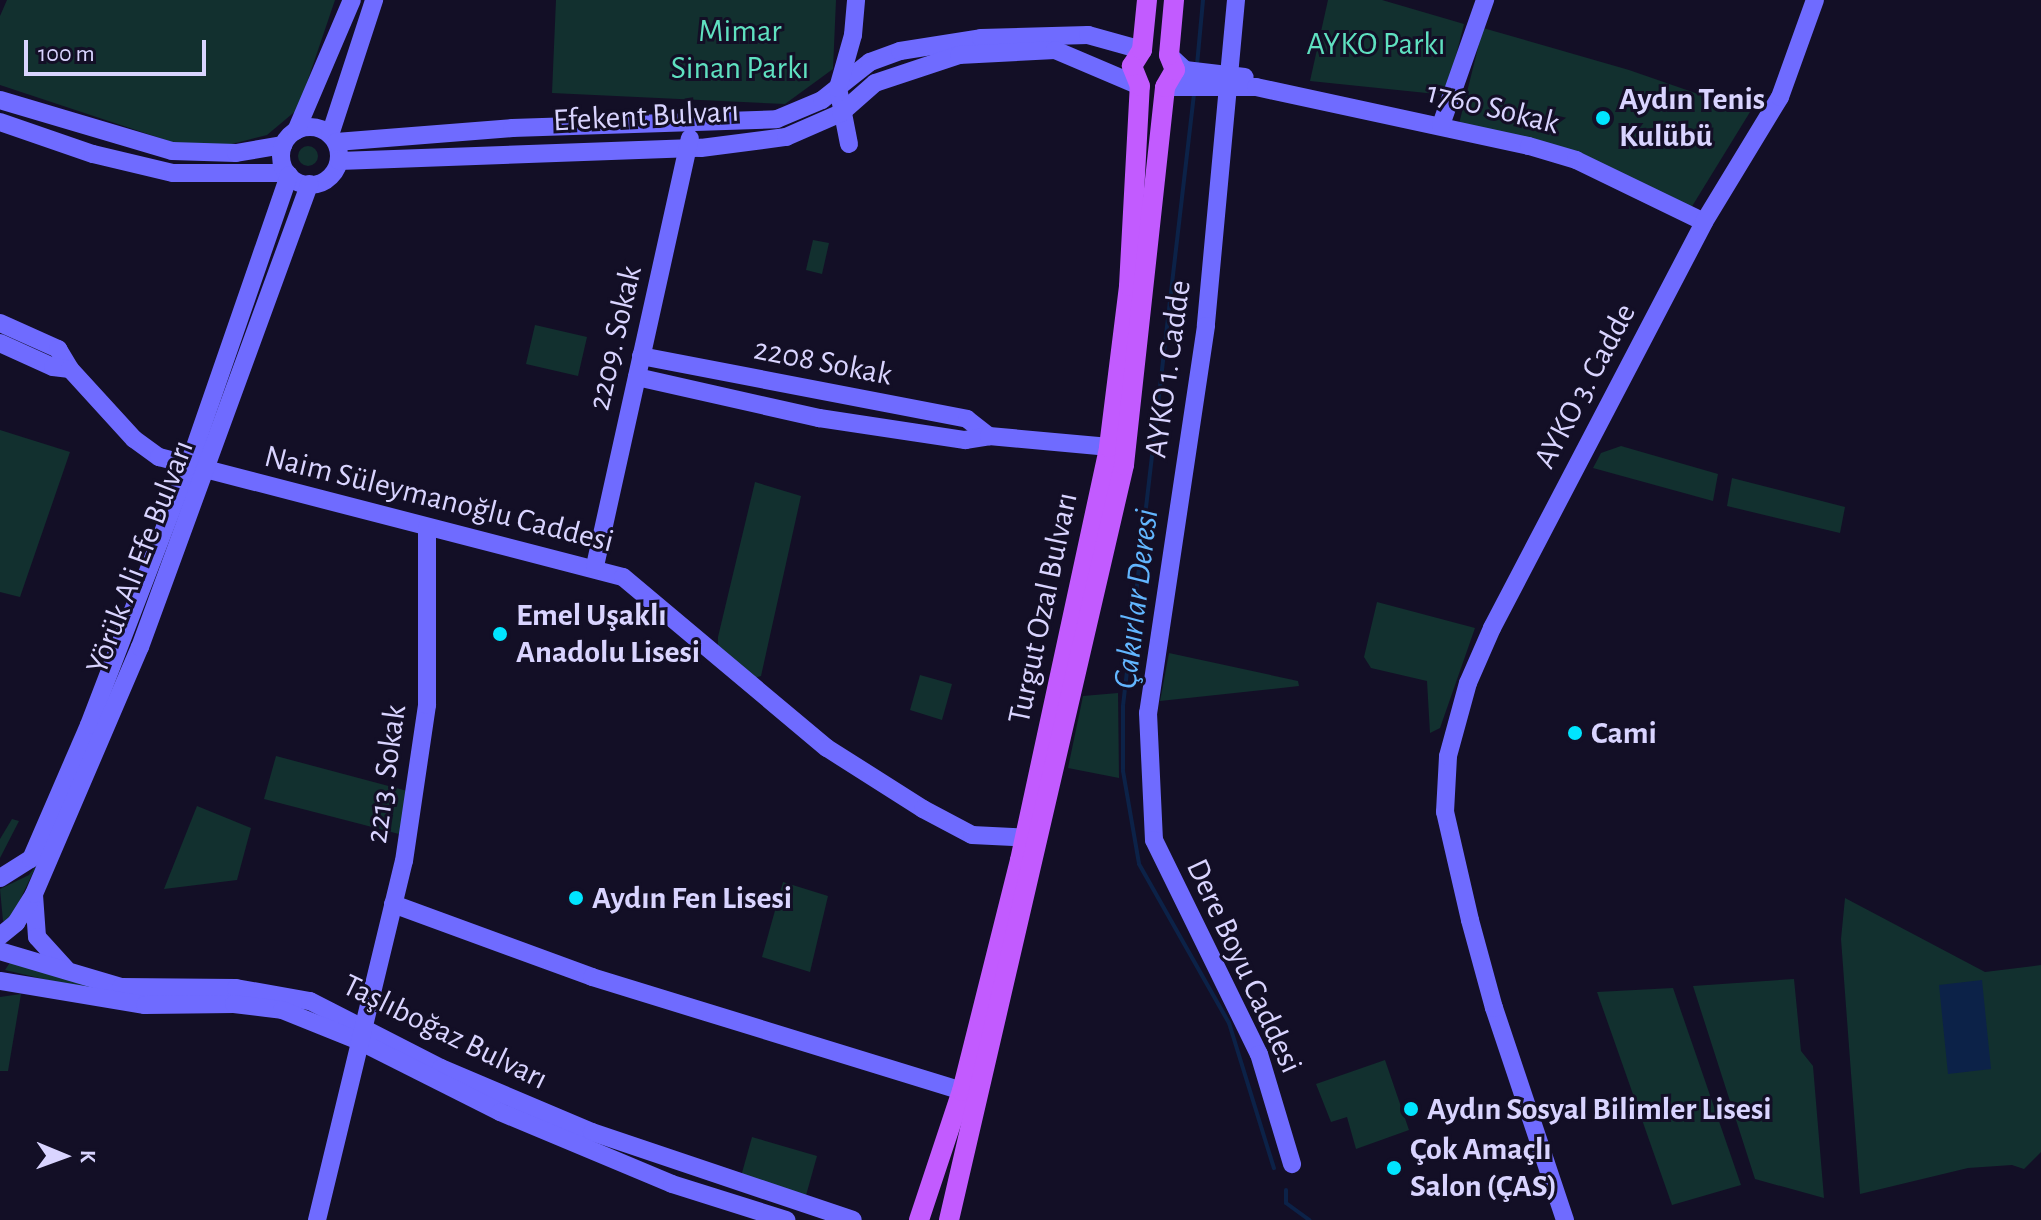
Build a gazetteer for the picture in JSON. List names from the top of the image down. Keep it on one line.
{"streets":{"main road":["Efekent Bulvarı","Turgut Ozal Bulvarı"],"street":["1760 Sokak","2209. Sokak","2208 Sokak","AYKO 1. Cadde","AYKO 3. Cadde","Naim Süleymanoğlu Caddesi","Yörük Ali Efe Bulvarı","2213. Sokak","Dere Boyu Caddesi","Taşlıboğaz Bulvarı"]},"crossings":[["1760 Sokak","AYKO 1. Cadde"],["1760 Sokak","AYKO 3. Cadde"],["Efekent Bulvarı","2209. Sokak"],["Efekent Bulvarı","Yörük Ali Efe Bulvarı"],["Efekent Bulvarı","Turgut Ozal Bulvarı"],["2209. Sokak","2208 Sokak"],["2209. Sokak","Naim Süleymanoğlu Caddesi"],["2208 Sokak","Turgut Ozal Bulvarı"],["AYKO 1. Cadde","Dere Boyu Caddesi"],["Naim Süleymanoğlu Caddesi","Yörük Ali Efe Bulvarı"],["Naim Süleymanoğlu Caddesi","Turgut Ozal Bulvarı"],["Naim Süleymanoğlu Caddesi","2213. Sokak"],["2213. Sokak","Taşlıboğaz Bulvarı"]],"water":["Çakırlar Deresi"],"parks":["Mimar Sinan Parkı","AYKO Parkı"],"places":["Aydın Tenis Kulübü","Emel Uşaklı Anadolu Lisesi","Cami","Aydın Fen Lisesi","Aydın Sosyal Bilimler Lisesi","Çok Amaçlı Salon (ÇAS)"],"scale_bar":"100 m","north":"right"}
